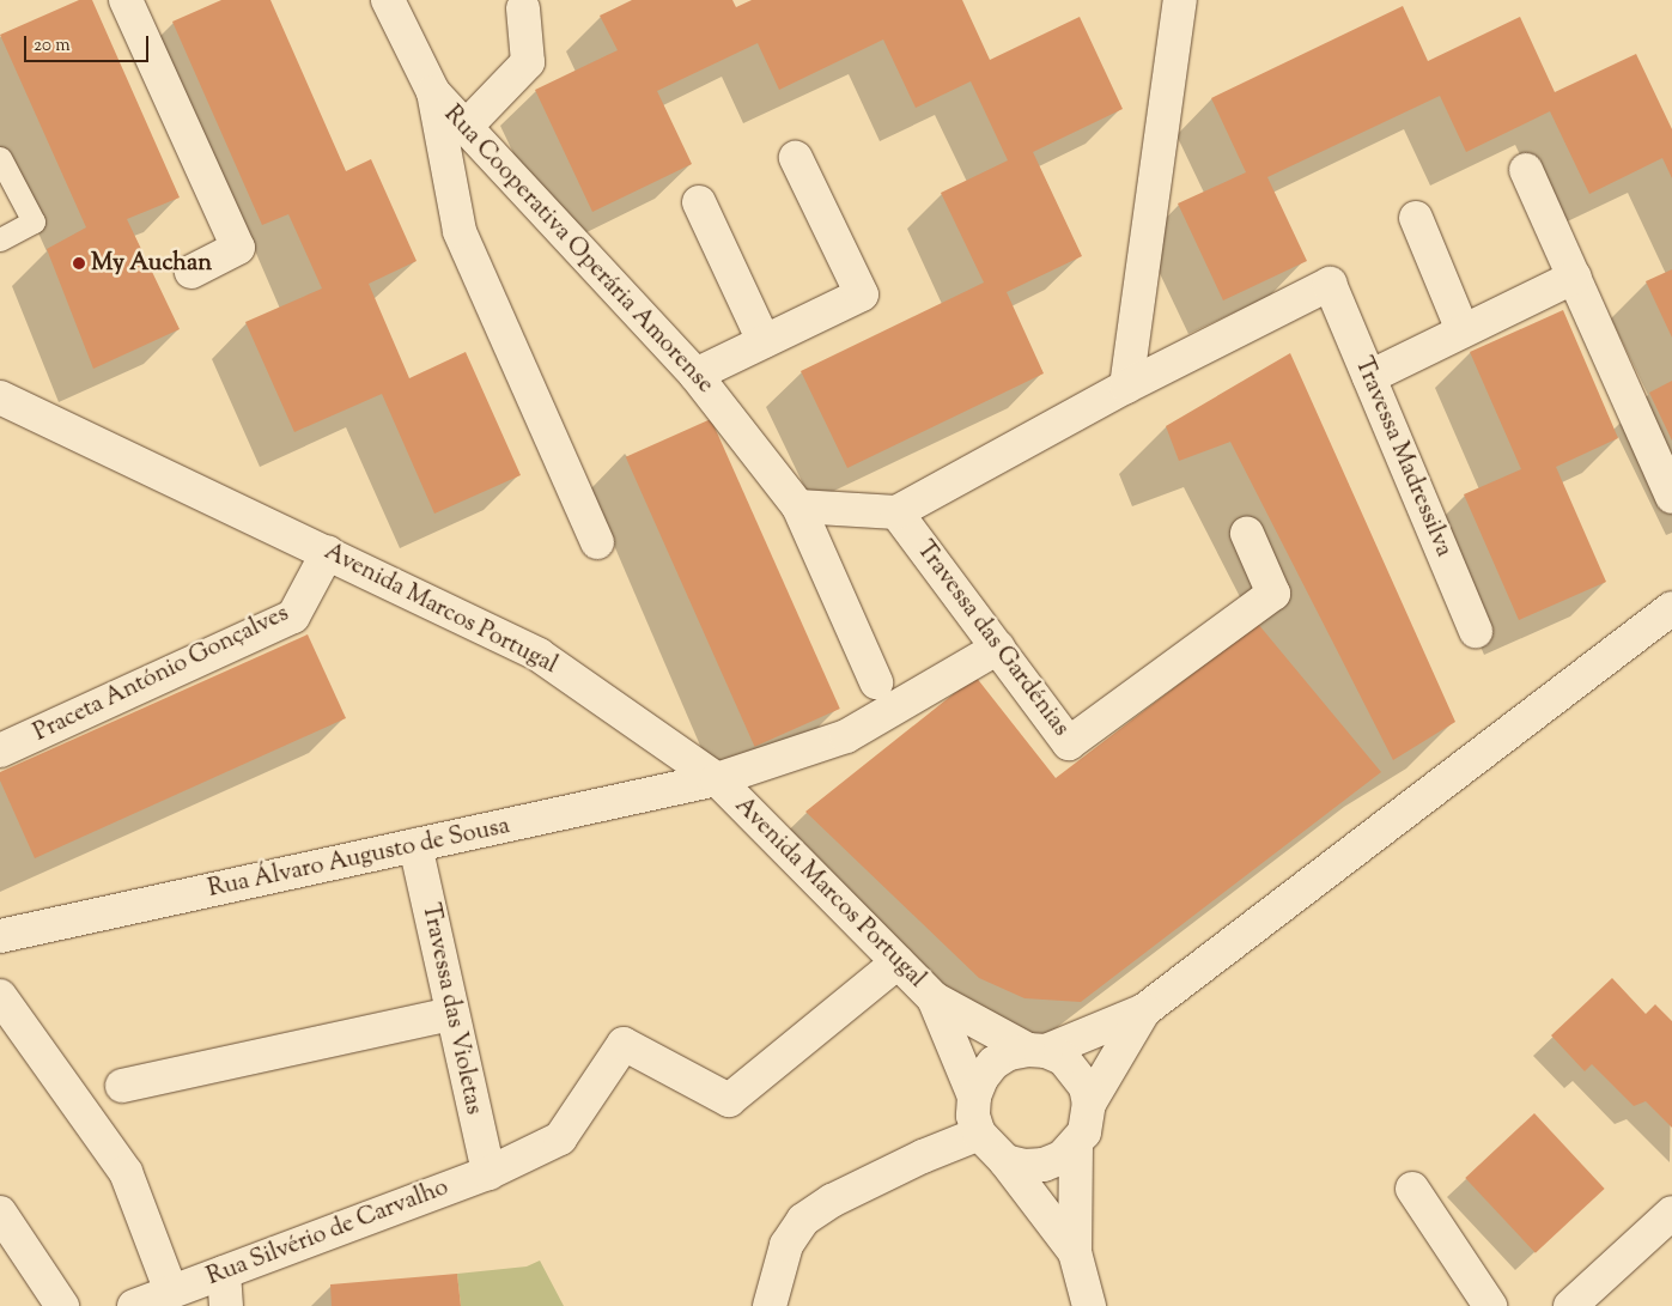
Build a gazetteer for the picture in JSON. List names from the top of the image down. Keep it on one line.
{"streets":{"street":["Rua Cooperativa Operária Amorense","Travessa Madressilva","Avenida Marcos Portugal","Travessa das Gardénias","Praceta António Gonçalves","Rua Álvaro Augusto de Sousa","Travessa das Violetas","Rua Silvério de Carvalho"]},"crossings":[["Avenida Marcos Portugal","Praceta António Gonçalves"],["Avenida Marcos Portugal","Rua Álvaro Augusto de Sousa"],["Avenida Marcos Portugal","Rua Silvério de Carvalho"],["Travessa das Gardénias","Rua Álvaro Augusto de Sousa"],["Rua Álvaro Augusto de Sousa","Travessa das Violetas"],["Travessa das Violetas","Rua Silvério de Carvalho"]],"places":["My Auchan"],"scale_bar":"20 m"}
